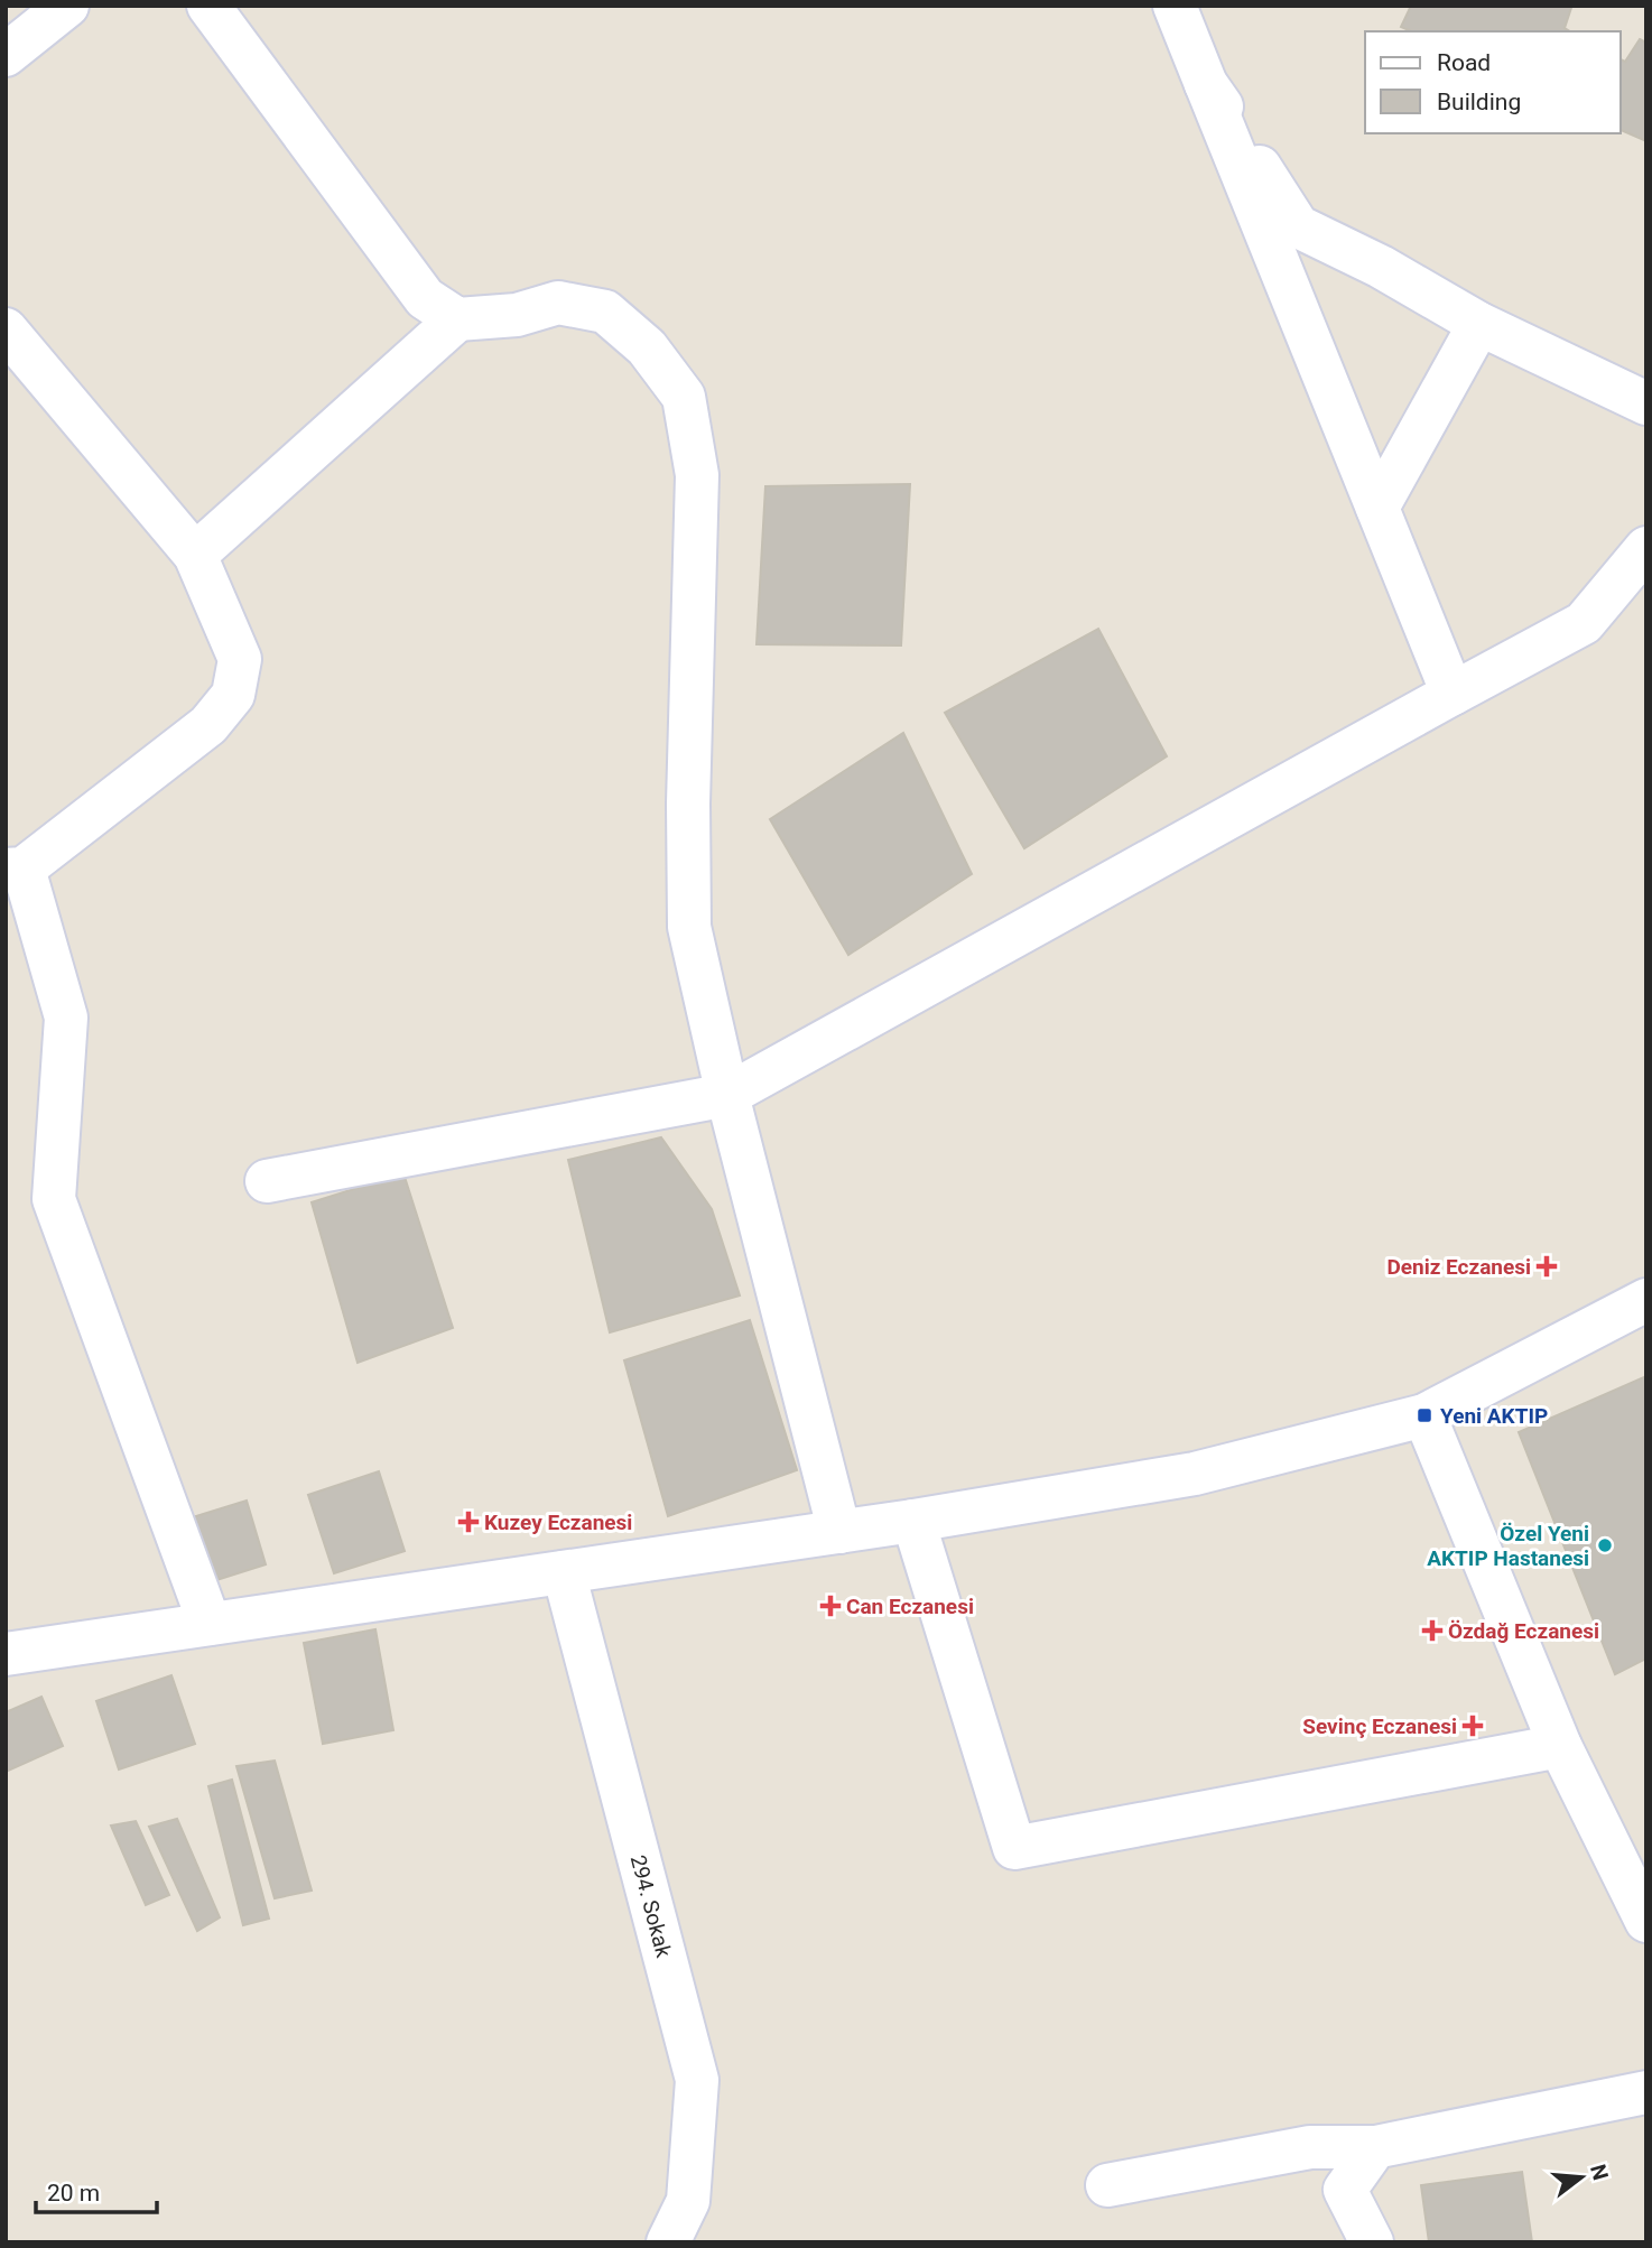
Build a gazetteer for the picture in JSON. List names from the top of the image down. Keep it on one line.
{"streets":{"street":["294. Sokak"]},"places":{"health":["Deniz Eczanesi","Kuzey Eczanesi","Can Eczanesi","Özdağ Eczanesi","Sevinç Eczanesi"],"transit":["Yeni AKTIP"],"other":["Özel Yeni AKTIP Hastanesi"]},"legend":["Road","Building"],"scale_bar":"20 m","north":"right"}
